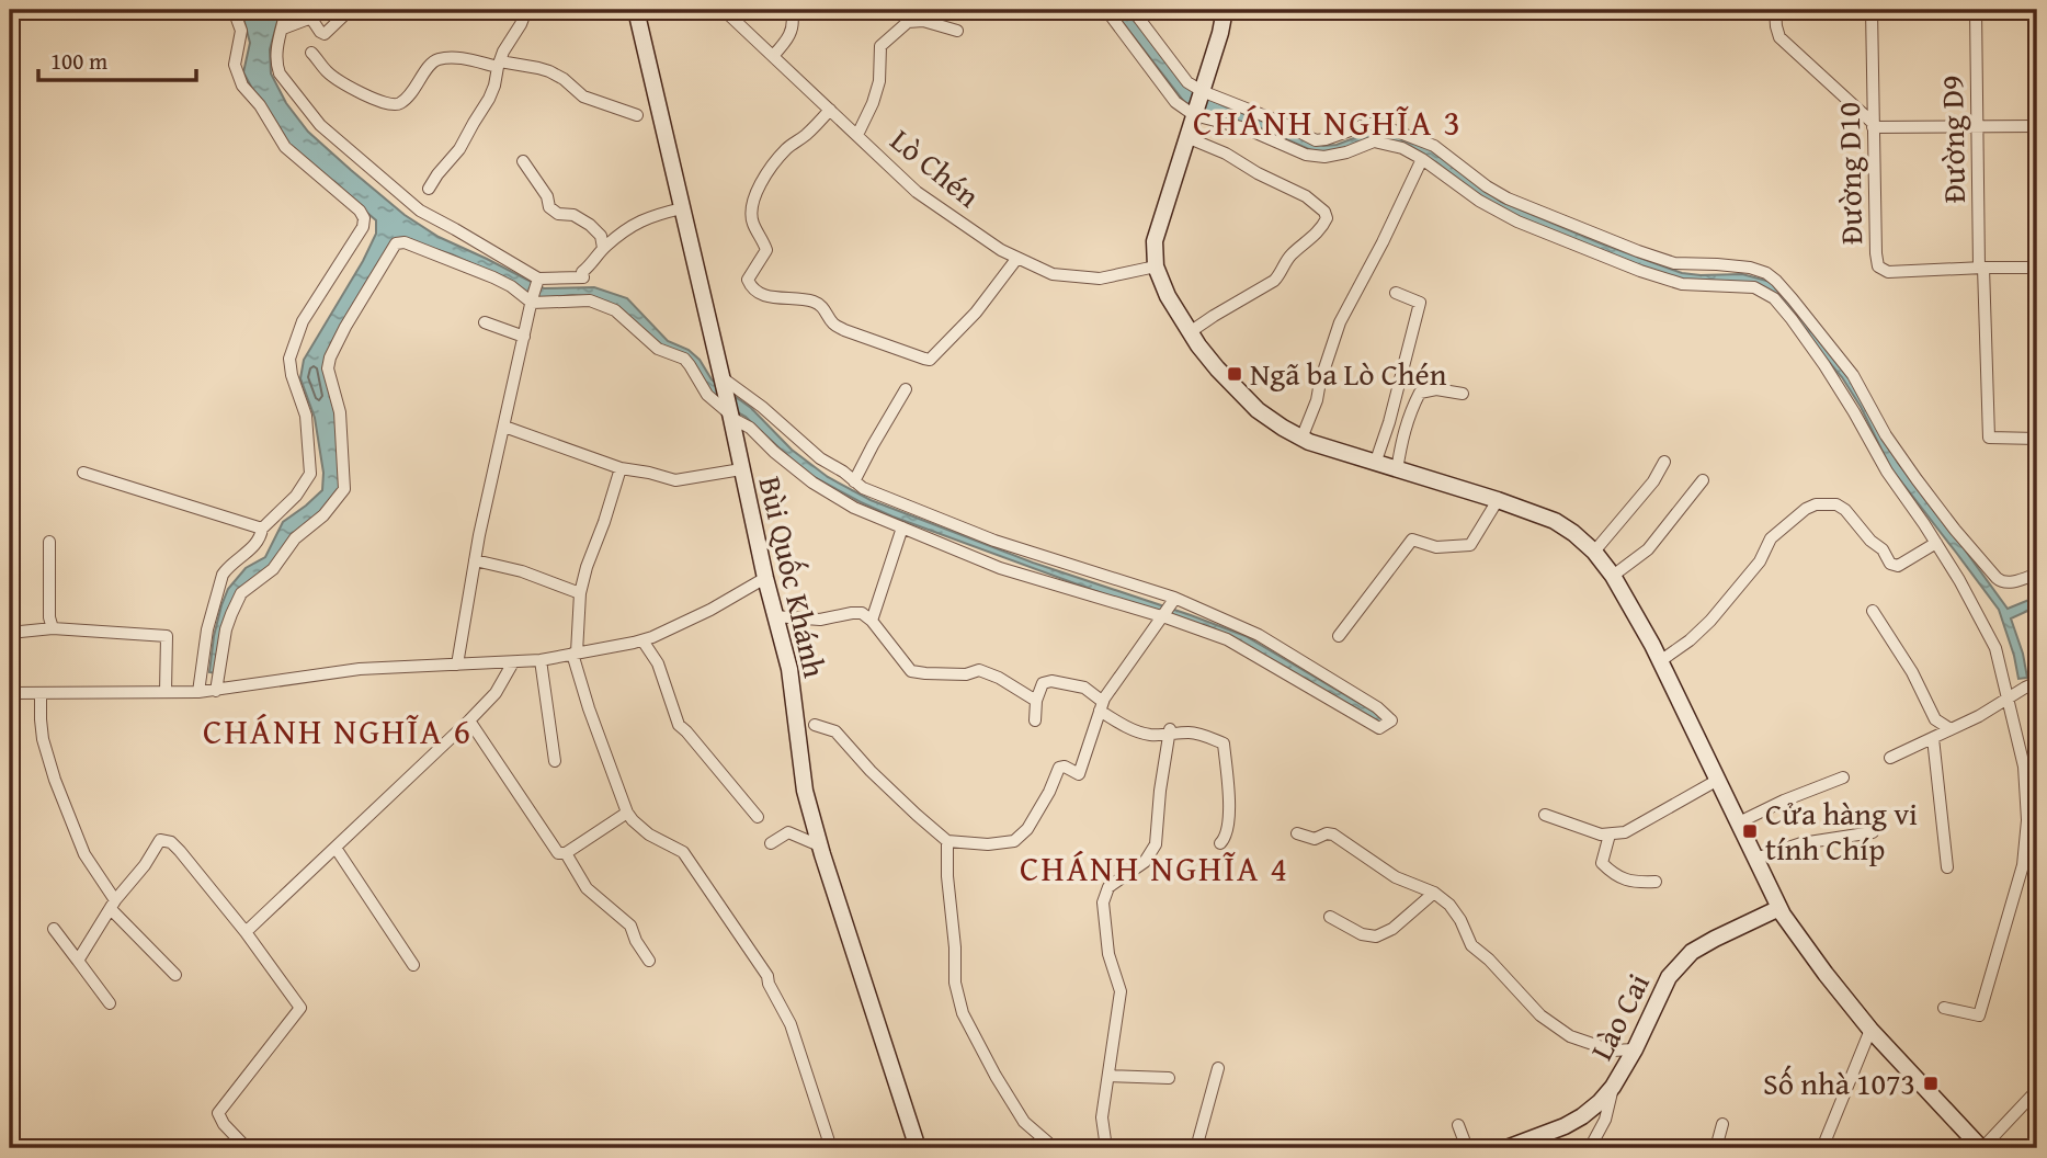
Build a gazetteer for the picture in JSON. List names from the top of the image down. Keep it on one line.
{"streets":{"street":["Đường D9","Lò Chén","Đường D10","Bùi Quốc Khánh","Lào Cai"]},"crossings":[["Đường D9","Đường D10"]],"districts":["CHÁNH NGHĨA 3","CHÁNH NGHĨA 6","CHÁNH NGHĨA 4"],"places":{"transit":["Ngã ba Lò Chén","Cửa hàng vi tính Chíp","Số nhà 1073"]},"scale_bar":"100 m"}
